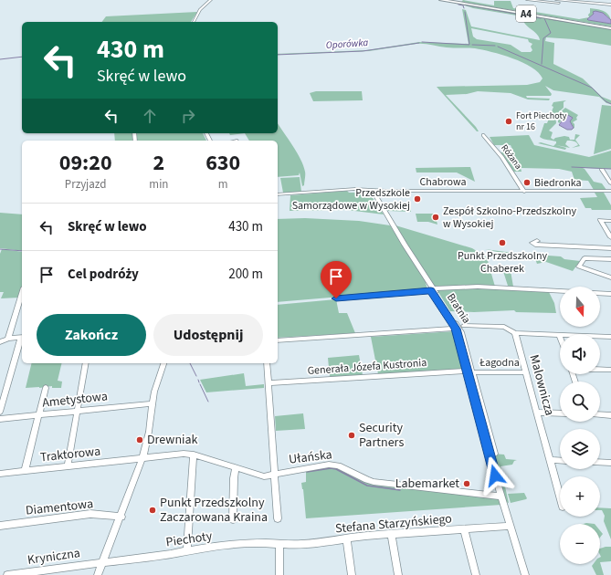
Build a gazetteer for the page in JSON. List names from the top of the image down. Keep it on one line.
{"streets":{"highway":["A4"],"street":["Różana","Chabrowa","Bratnia","Łagodna","Generała Józefa Kustronia","Malownicza","Ametystowa","Traktorowa","Ułańska","Diamentowa","Stefana Starzyńskiego","Piechoty","Kryniczna"]},"crossings":[["Różana","Chabrowa"],["Chabrowa","Bratnia"],["Bratnia","Łagodna"],["Bratnia","Generała Józefa Kustronia"],["Łagodna","Generała Józefa Kustronia"],["Łagodna","Malownicza"],["Traktorowa","Ułańska"],["Stefana Starzyńskiego","Piechoty"],["Piechoty","Kryniczna"]],"water":["Oporówka"],"places":["Fort Piechoty nr 16","Biedronka","Przedszkole Samorządowe w Wysokiej","Zespół Szkolno-Przedszkolny w Wysokiej","Punkt Przedszkolny Chaberek","Security Partners","Drewniak","Labemarket","Punkt Przedszkolny Zaczarowana Kraina"],"north":"bottom","page":{"turn":["430 m","Skręć w lewo"],"eta":["09:20","Przyjazd","2","min","630","m"],"list":[{"name":"Skręć w lewo","value":"430 m"},{"name":"Cel podróży","value":"200 m"}],"map_buttons":["+","−"],"buttons":["Zakończ","Udostępnij"]}}
